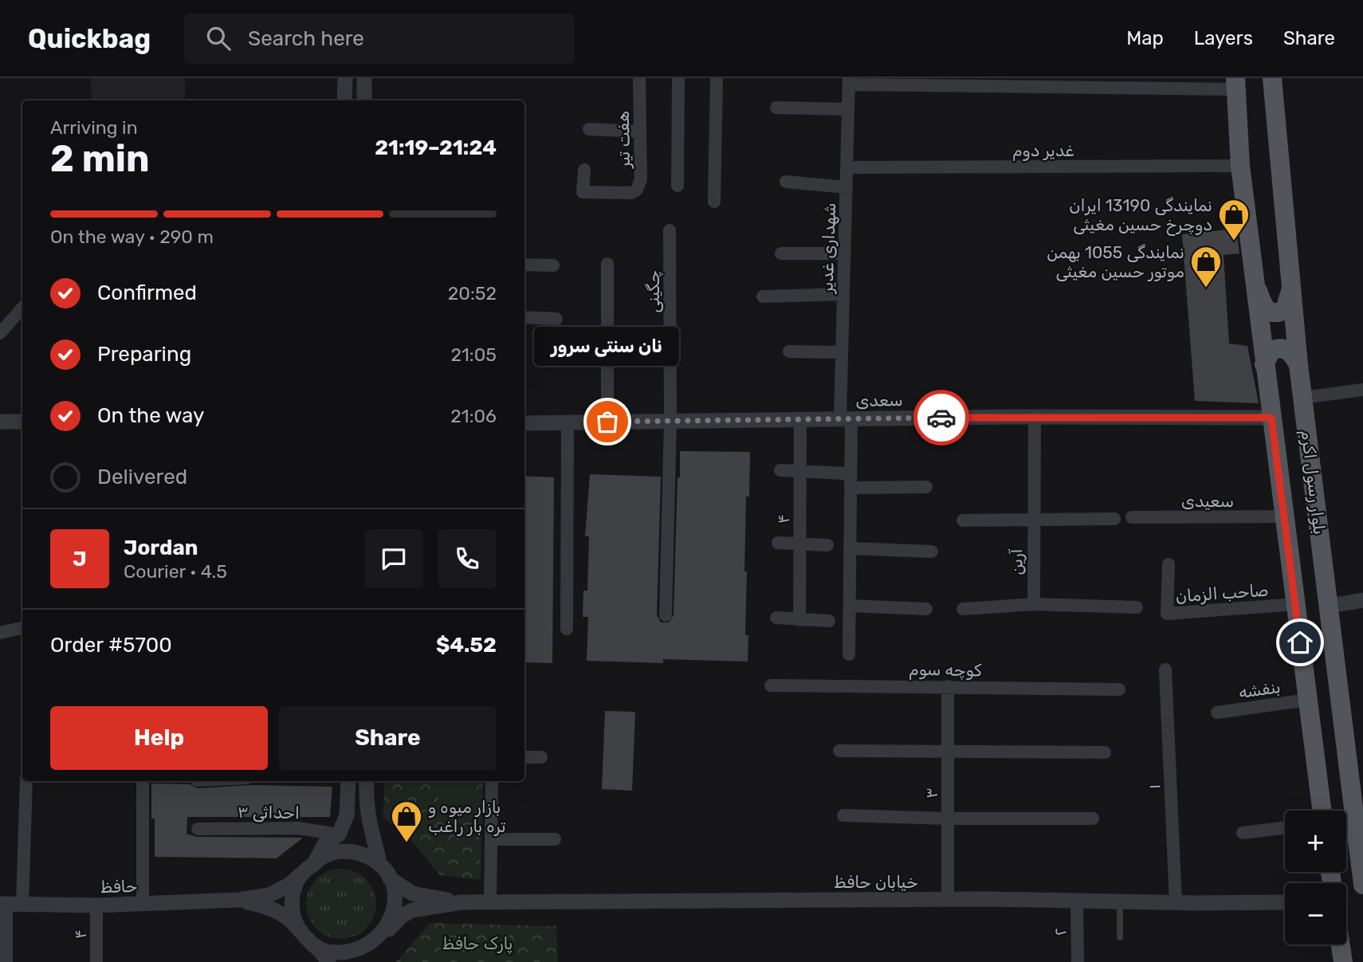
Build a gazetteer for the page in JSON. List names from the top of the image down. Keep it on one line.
{"streets":{"main road":["بلوار رسول اکرم"],"street":["هفت تیر","غدیر دوم","شهداری غدیر","چگینی","سعدی","سعیدی","۴","آرین","صاحب الزمان","کوچه سوم","بنفشه","۱","۳","احداثی ۳","خیابان حافظ","حافظ","۲"]},"crossings":[["غدیر دوم","شهداری غدیر"],["غدیر دوم","بلوار رسول اکرم"],["شهداری غدیر","سعدی"],["چگینی","سعدی"],["سعدی","بلوار رسول اکرم"],["سعدی","۴"],["سعدی","آرین"],["بلوار رسول اکرم","سعیدی"],["بلوار رسول اکرم","صاحب الزمان"],["بلوار رسول اکرم","بنفشه"],["۴","حافظ"],["کوچه سوم","۳"],["۱","خیابان حافظ"],["۳","خیابان حافظ"],["خیابان حافظ","حافظ"],["خیابان حافظ","۲"]],"parks":["پارک حافظ"],"places":{"shop":["نمایندگی 13190 ایران دوچرخ حسین مغیثی","نمایندگی 1055 بهمن موتور حسین مغیثی","بازار میوه و تره بار راغب"],"other":["نان سنتی سرور"]},"page":{"header":"Quickbag","search":"Search here","nav":["Map","Layers","Share"],"heading":["2 min","Arriving in","21:19–21:24"],"panel":["Jordan","Courier · 4.5","Order #5700","$4.52"],"bar":"On the way · 290 m","list":[["Confirmed","20:52"],["Preparing","21:05"],["On the way","21:06"],"Delivered"],"bubble":"نان سنتی سرور","round":"J","buttons":["Help","Share"],"map_buttons":["+","−"]}}
